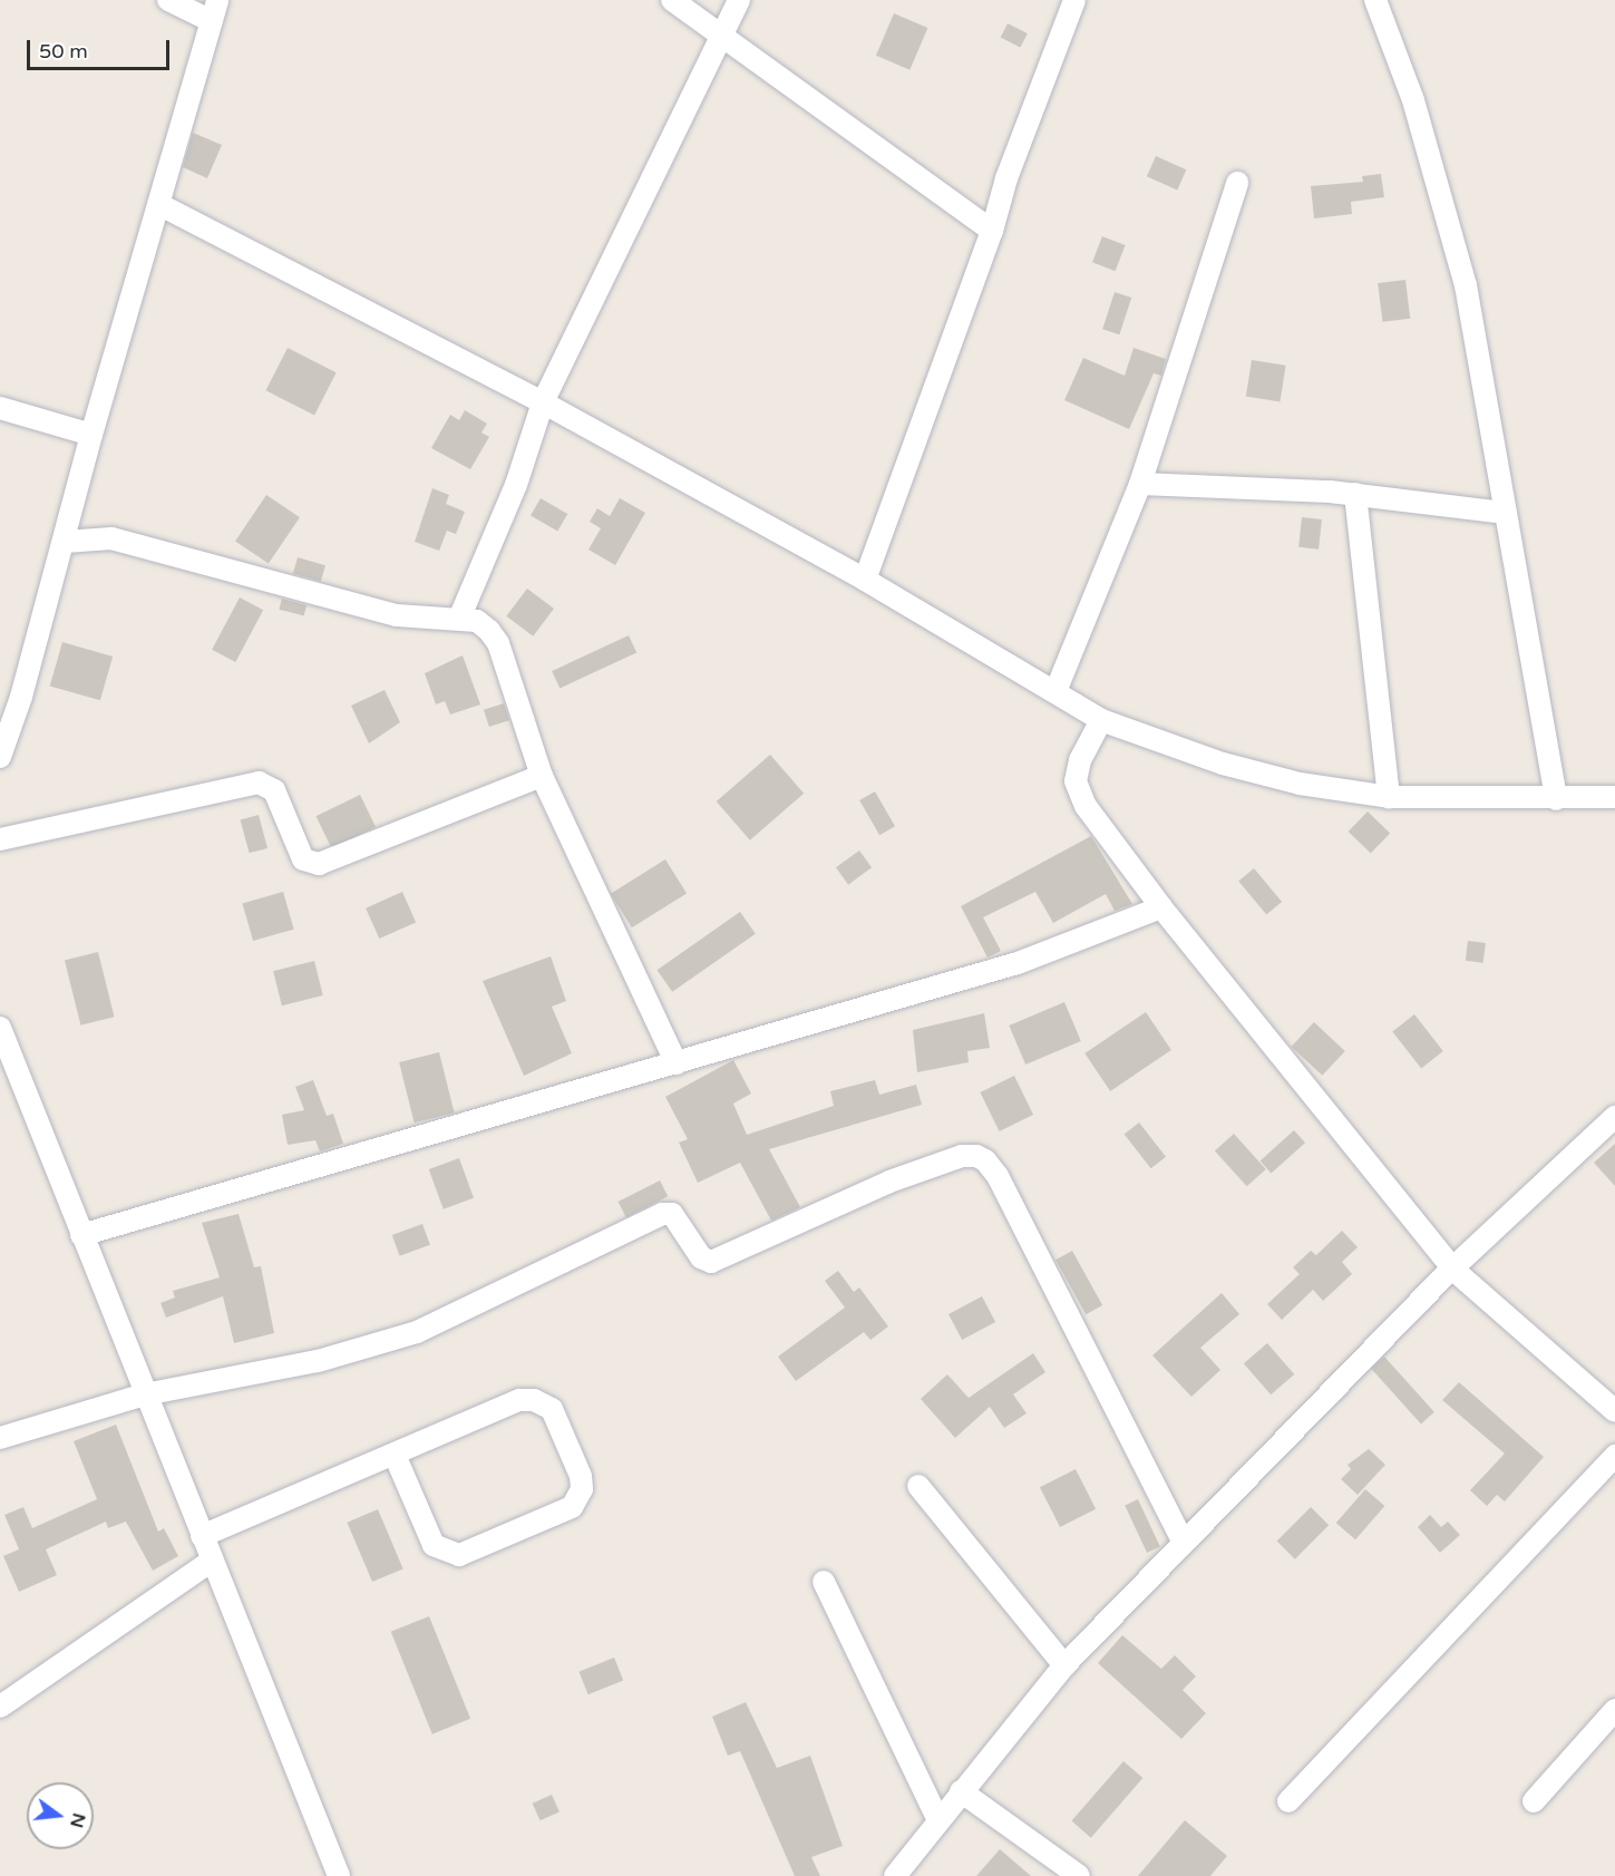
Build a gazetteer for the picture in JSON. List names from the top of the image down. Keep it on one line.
{"scale_bar":"50 m","north":"right"}
